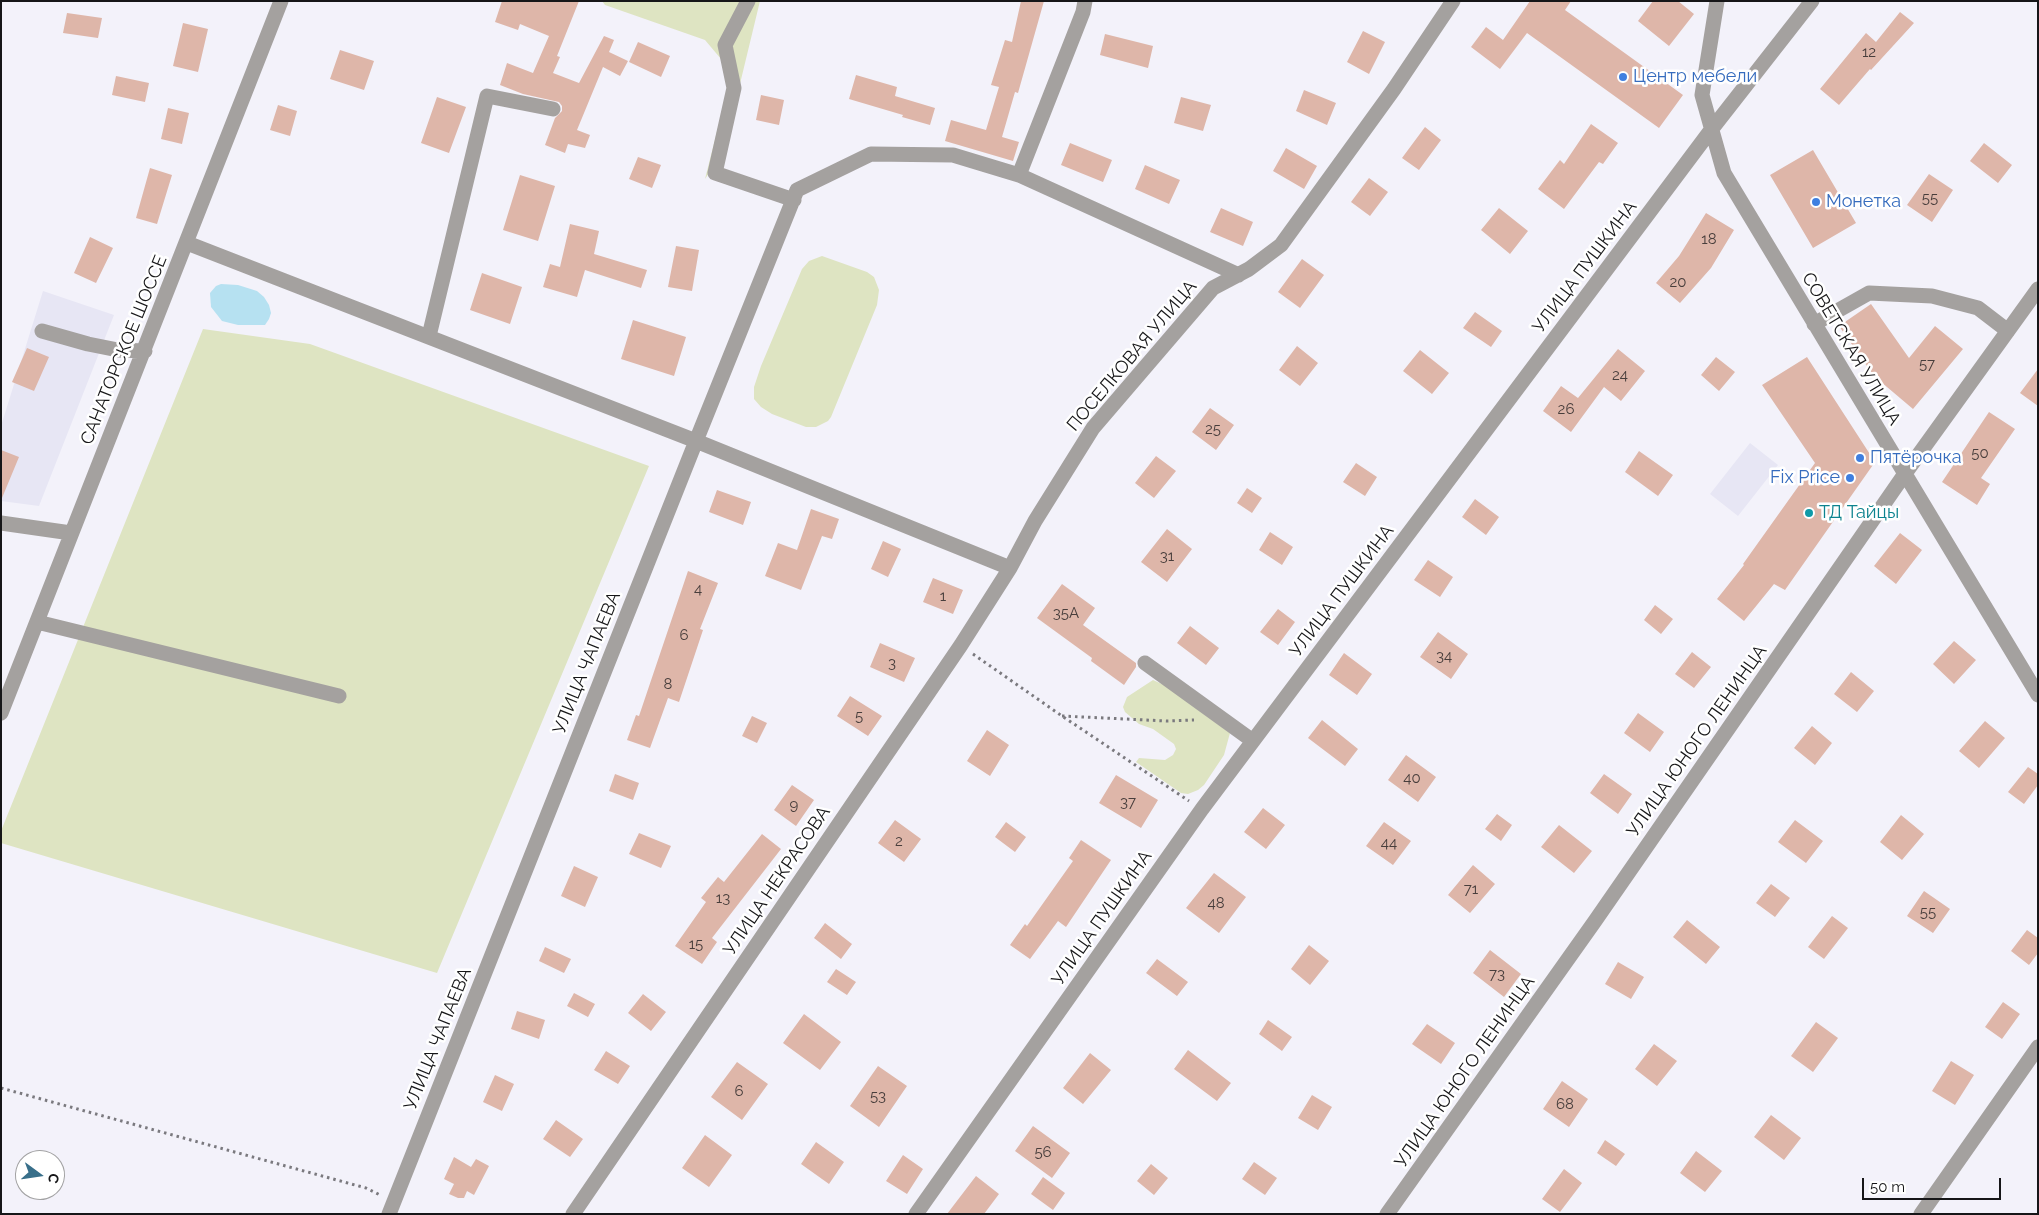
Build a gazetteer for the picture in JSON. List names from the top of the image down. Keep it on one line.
{"streets":{"street":["УЛИЦА ПУШКИНА","СОВЕТСКАЯ УЛИЦА","САНАТОРСКОЕ ШОССЕ","ПОСЕЛКОВАЯ УЛИЦА","УЛИЦА ЧАПАЕВА","УЛИЦА ЮНОГО ЛЕНИНЦА","УЛИЦА НЕКРАСОВА"]},"crossings":[["УЛИЦА ПУШКИНА","СОВЕТСКАЯ УЛИЦА"],["СОВЕТСКАЯ УЛИЦА","УЛИЦА ЮНОГО ЛЕНИНЦА"],["ПОСЕЛКОВАЯ УЛИЦА","УЛИЦА НЕКРАСОВА"]],"places":["Центр мебели","Монетка","Пятёрочка","Fix Price","ТД Тайцы"],"house_numbers":["12","55","18","20","57","24","26","25","50","31","4","1","35А","6","34","3","8","5","40","37","9","2","44","71","13","48","55","15","73","6","53","68","56"],"scale_bar":"50 m","north":"right"}
